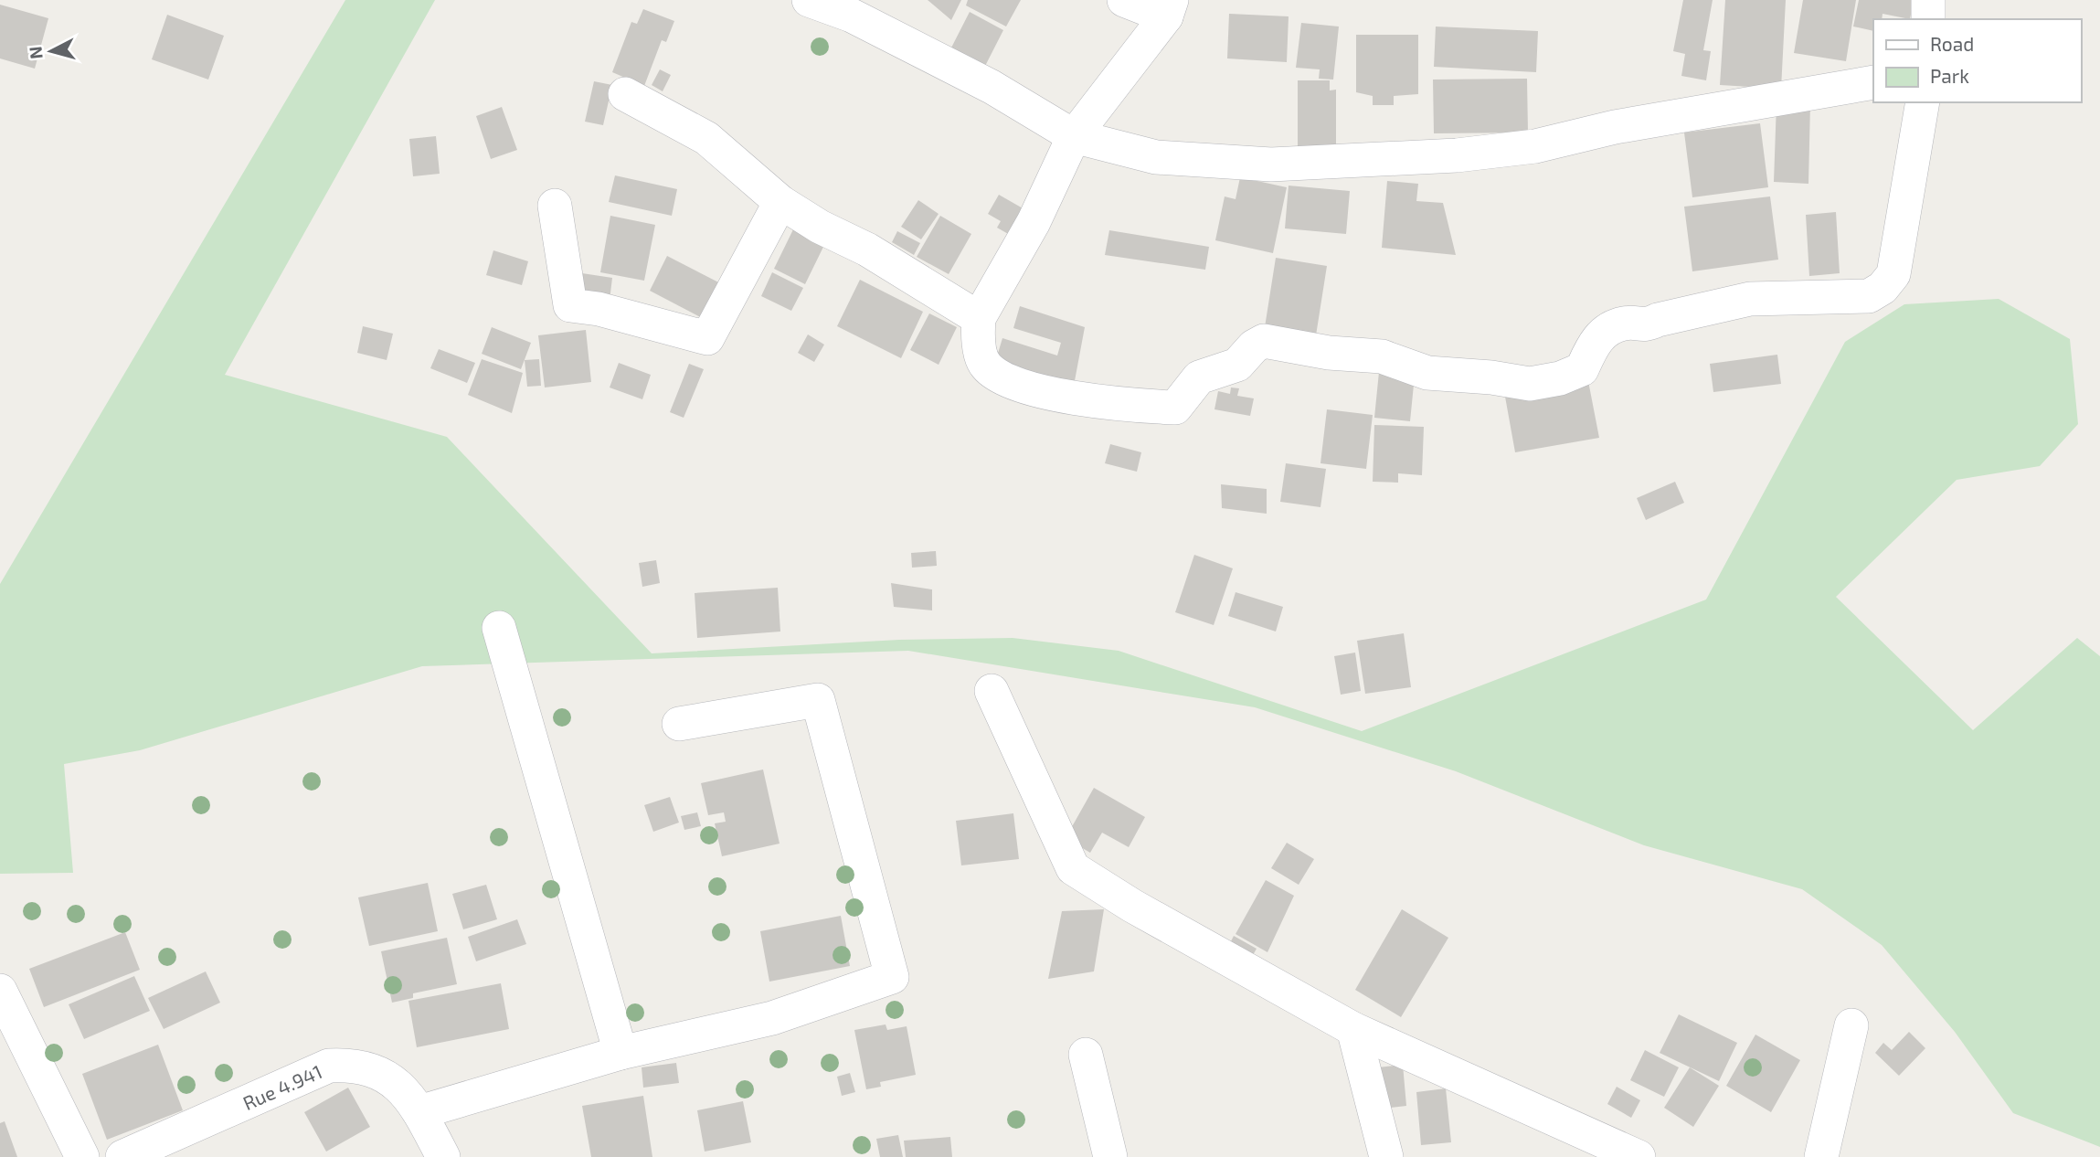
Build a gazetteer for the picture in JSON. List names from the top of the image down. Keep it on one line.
{"streets":{"street":["Rue 4.941"]},"legend":["Road","Park"],"north":"left"}
